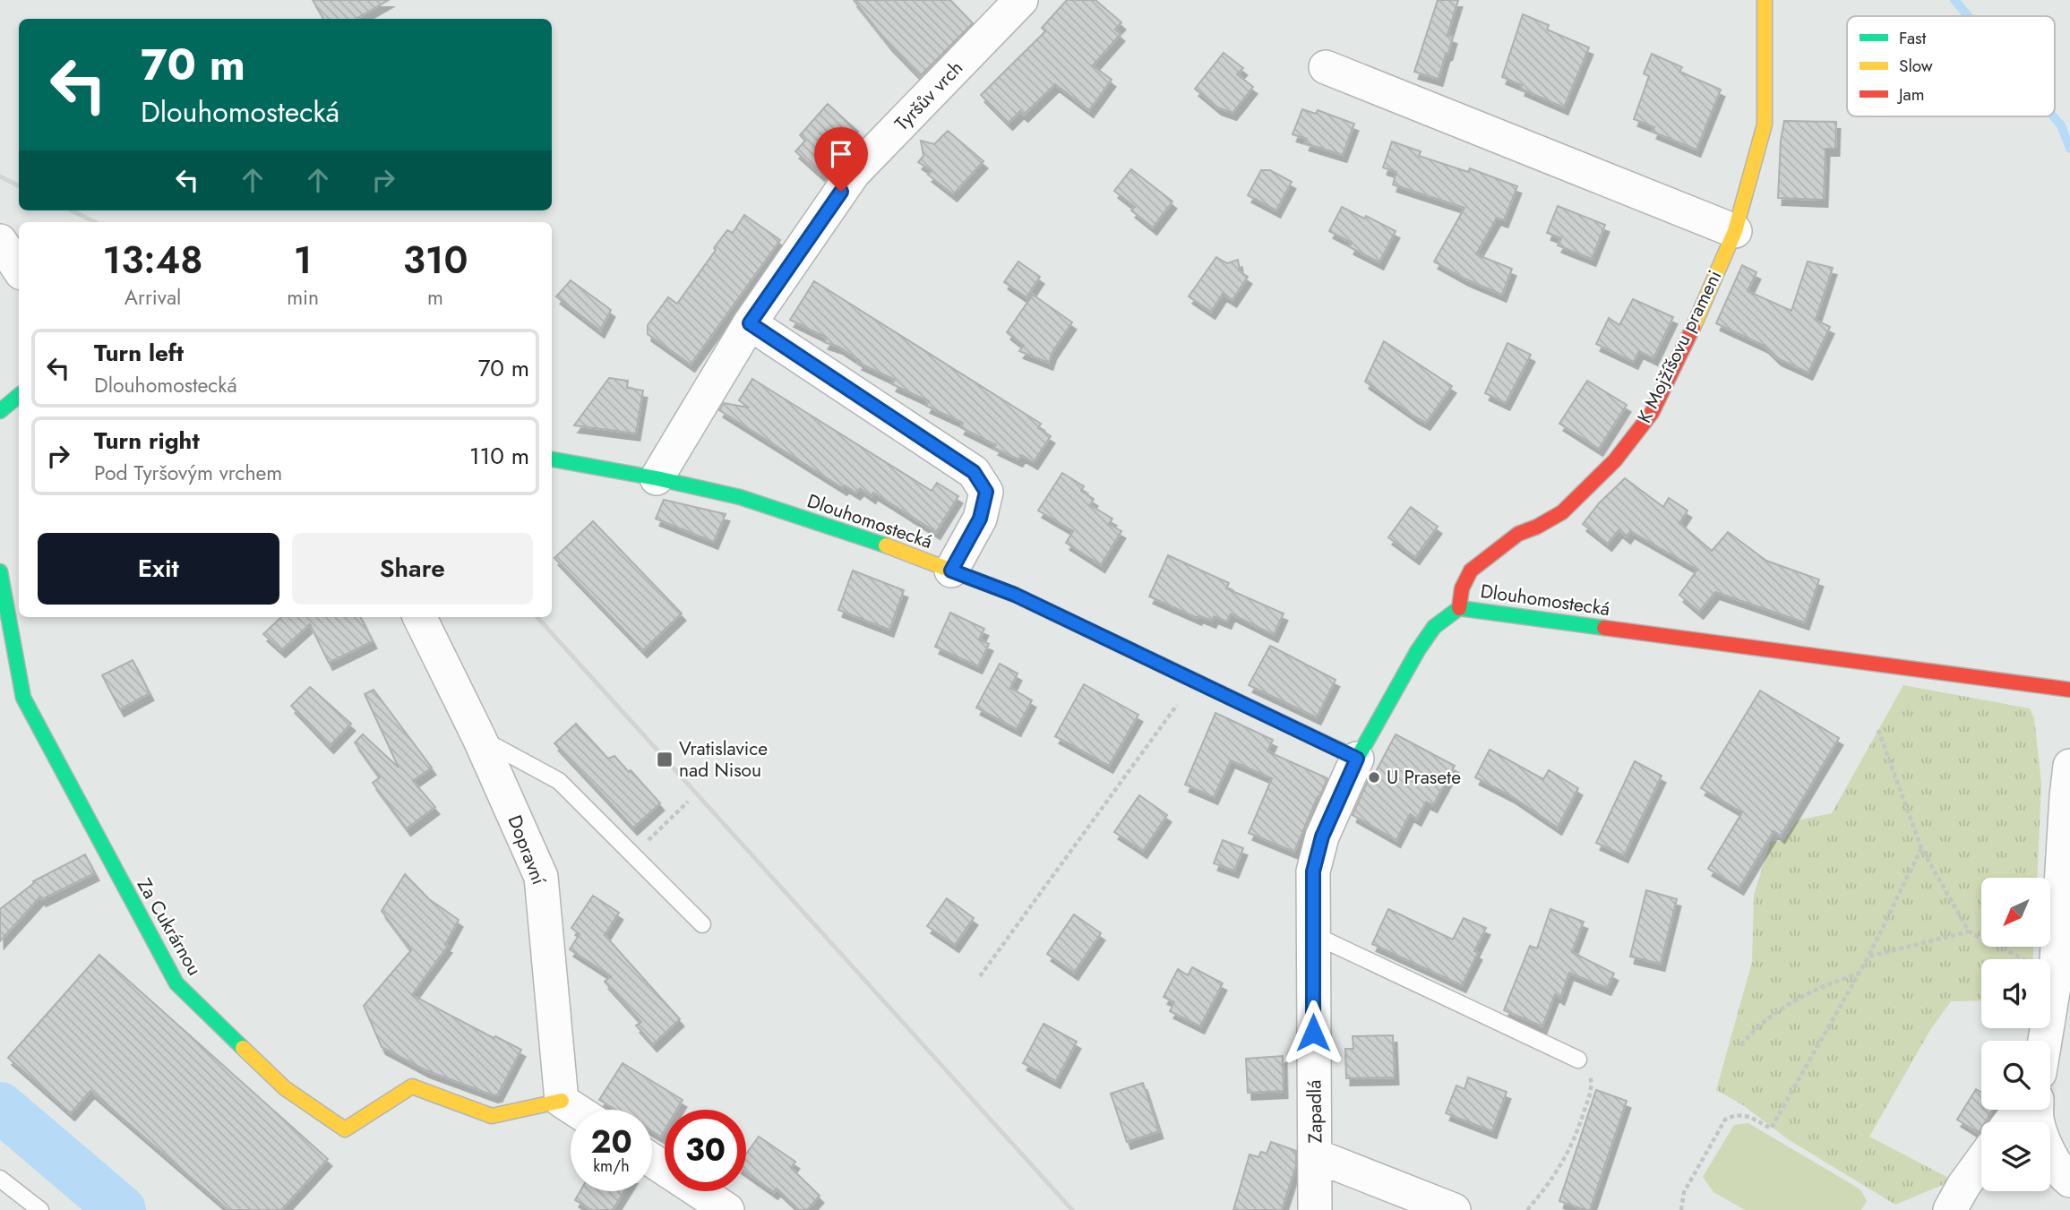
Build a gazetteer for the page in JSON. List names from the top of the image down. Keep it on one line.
{"streets":{"street":["Tyršův vrch","K Mojžíšovu prameni","Dlouhomostecká","Dopravní","Za Cukrárnou","Zapadlá"]},"crossings":[["Tyršův vrch","Dlouhomostecká"],["K Mojžíšovu prameni","Dlouhomostecká"],["Dlouhomostecká","Zapadlá"],["Dopravní","Za Cukrárnou"]],"places":{"transit":["Vratislavice nad Nisou"],"other":["U Prasete"]},"legend":["Fast","Slow","Jam"],"north":"bottom left","page":{"turn":["70 m","Dlouhomostecká"],"eta":["13:48","Arrival","1","min","310","m"],"list":[{"name":"Turn left","note":"Dlouhomostecká","value":"70 m"},{"name":"Turn right","note":"Pod Tyršovým vrchem","value":"110 m"}],"buttons":["Exit","Share"],"speed":"20 km/h","limit":"30"}}
